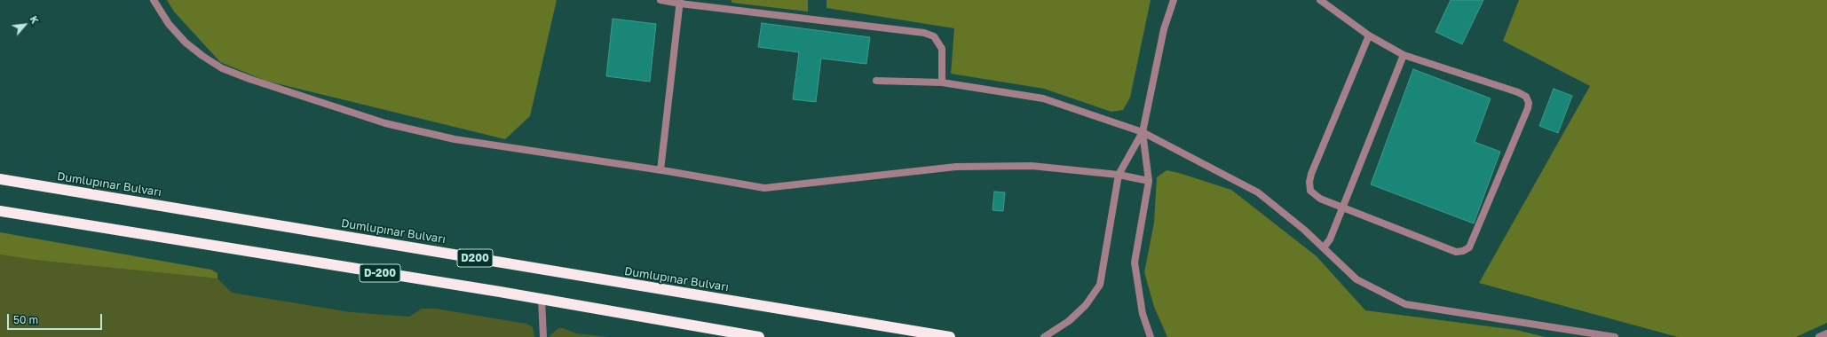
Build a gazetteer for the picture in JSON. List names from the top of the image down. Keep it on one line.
{"streets":{"highway":["Dumlupınar Bulvarı","D200","D-200"]},"scale_bar":"50 m","north":"top right"}
